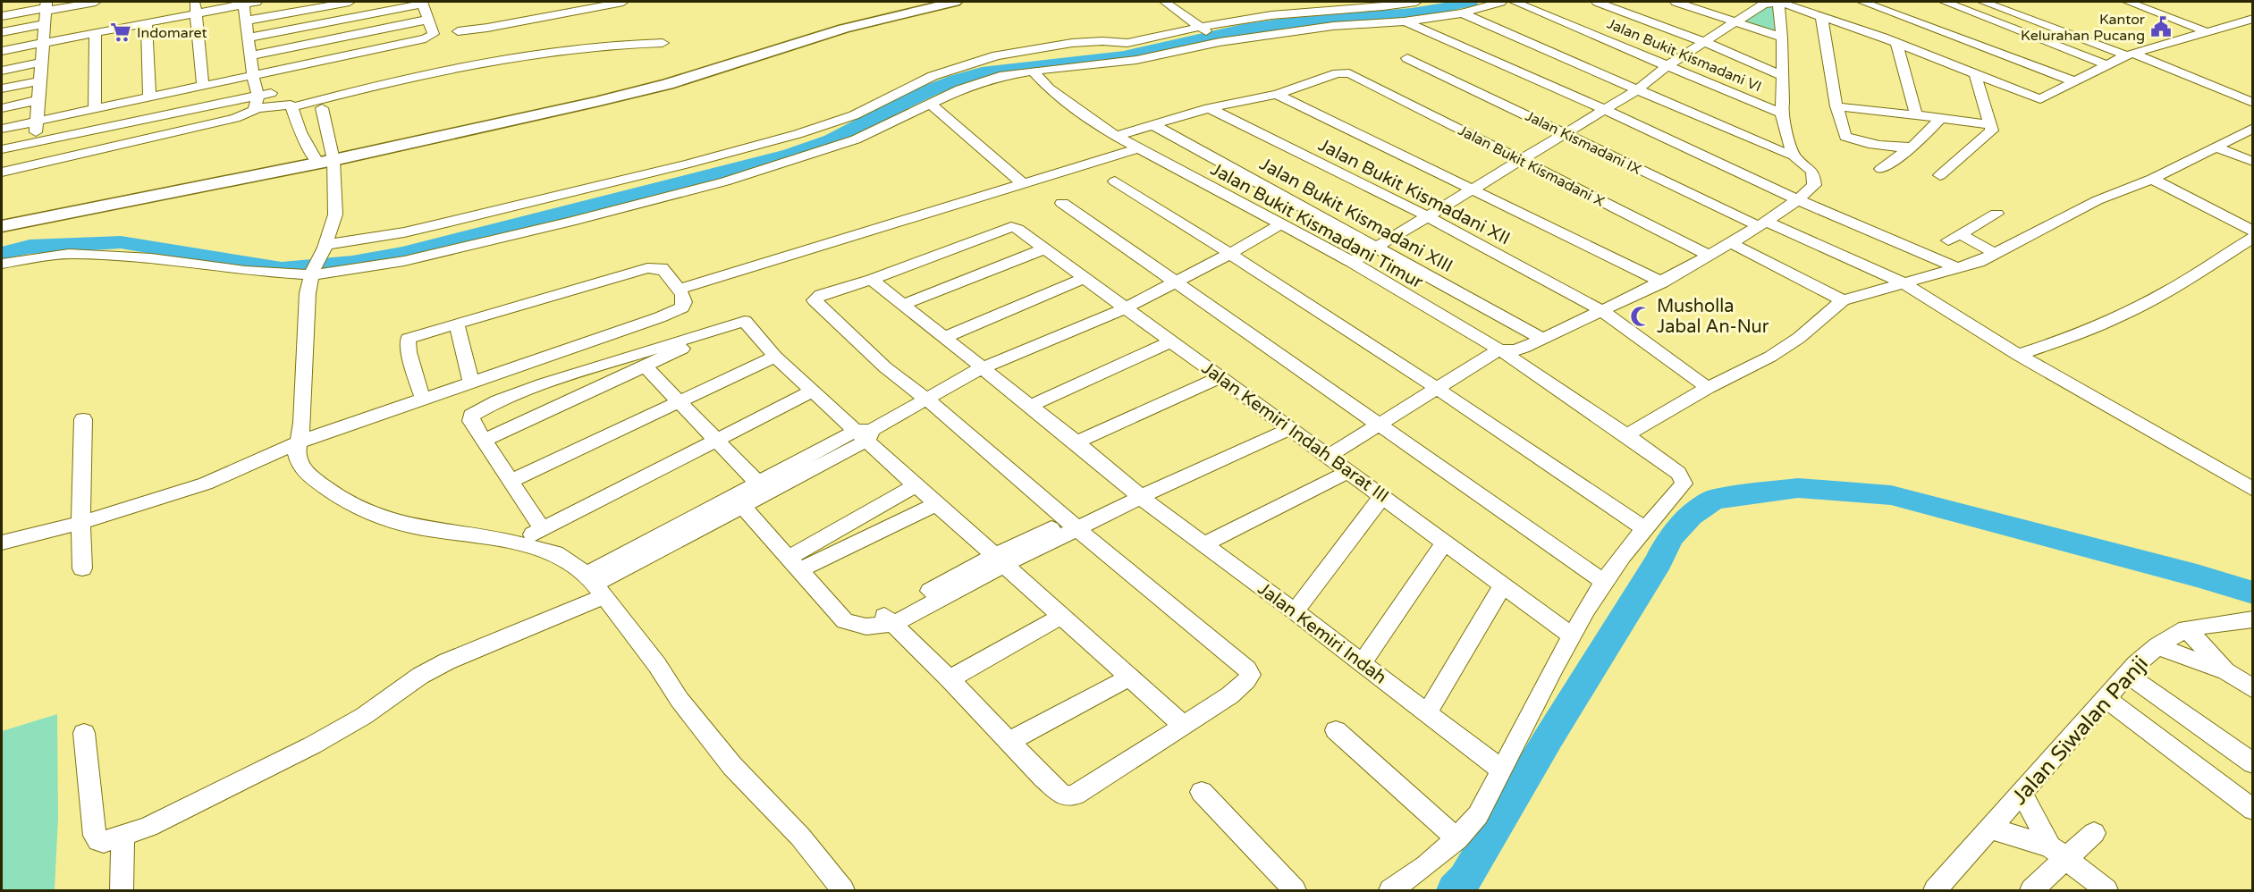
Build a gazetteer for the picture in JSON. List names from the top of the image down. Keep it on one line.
{"streets":{"street":["Jalan Bukit Kismadani VI","Jalan Kismadani IX","Jalan Bukit Kismadani X","Jalan Bukit Kismadani XII","Jalan Bukit Kismadani XIII","Jalan Bukit Kismadani Timur","Jalan Kemiri Indah Barat III","Jalan Kemiri Indah","Jalan Siwalan Panji"]},"crossings":[["Jalan Kemiri Indah Barat III","Jalan Kemiri Indah"]],"places":{"public building":["Kantor Kelurahan Pucang"],"supermarket":["Indomaret"],"mosque":["Musholla Jabal An-Nur"]}}
